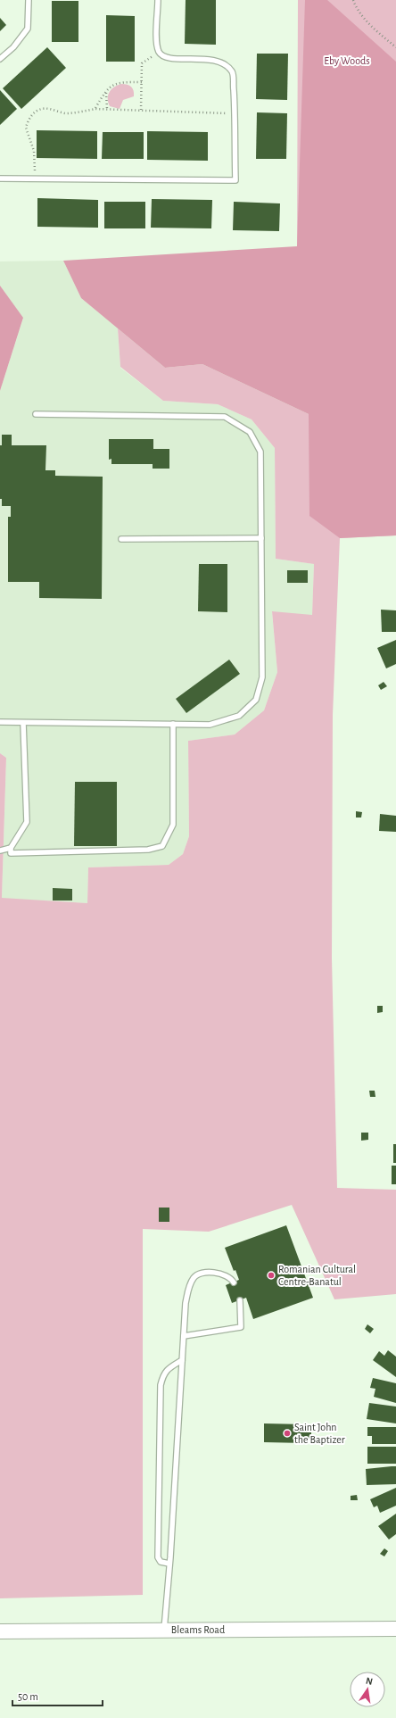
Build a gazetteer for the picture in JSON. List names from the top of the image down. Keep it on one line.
{"streets":{"main road":["Bleams Road"]},"parks":["Eby Woods"],"places":["Romanian Cultural Centre-Banatul","Saint John the Baptizer"],"scale_bar":"50 m","north":"top"}
